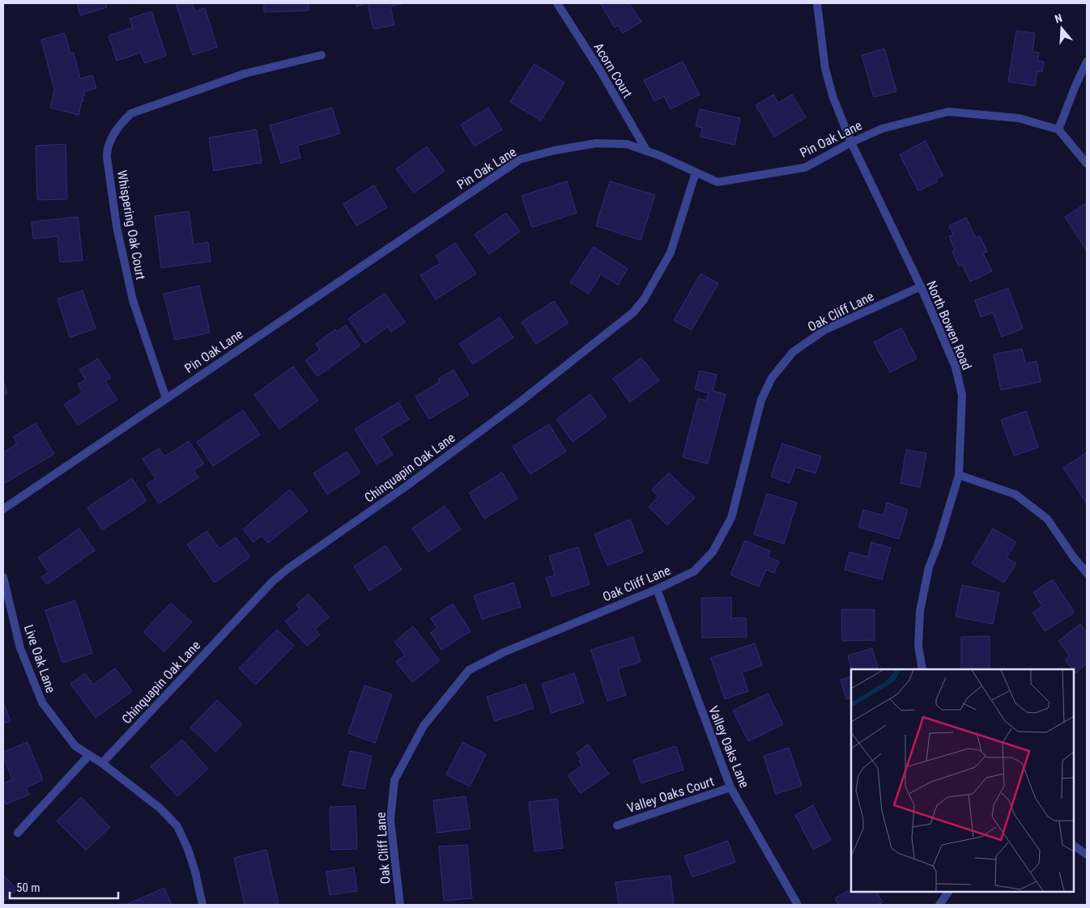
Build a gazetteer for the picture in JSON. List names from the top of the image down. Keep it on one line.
{"streets":{"street":["Acorn Court","Pin Oak Lane","Whispering Oak Court","Oak Cliff Lane","North Bowen Road","Chinquapin Oak Lane","Live Oak Lane","Valley Oaks Lane","Valley Oaks Court"]},"crossings":[["Acorn Court","Pin Oak Lane"],["Pin Oak Lane","Whispering Oak Court"],["Pin Oak Lane","North Bowen Road"],["Pin Oak Lane","Chinquapin Oak Lane"],["Oak Cliff Lane","North Bowen Road"],["Oak Cliff Lane","Valley Oaks Lane"],["Chinquapin Oak Lane","Live Oak Lane"],["Valley Oaks Lane","Valley Oaks Court"]],"scale_bar":"50 m","north":"top"}
